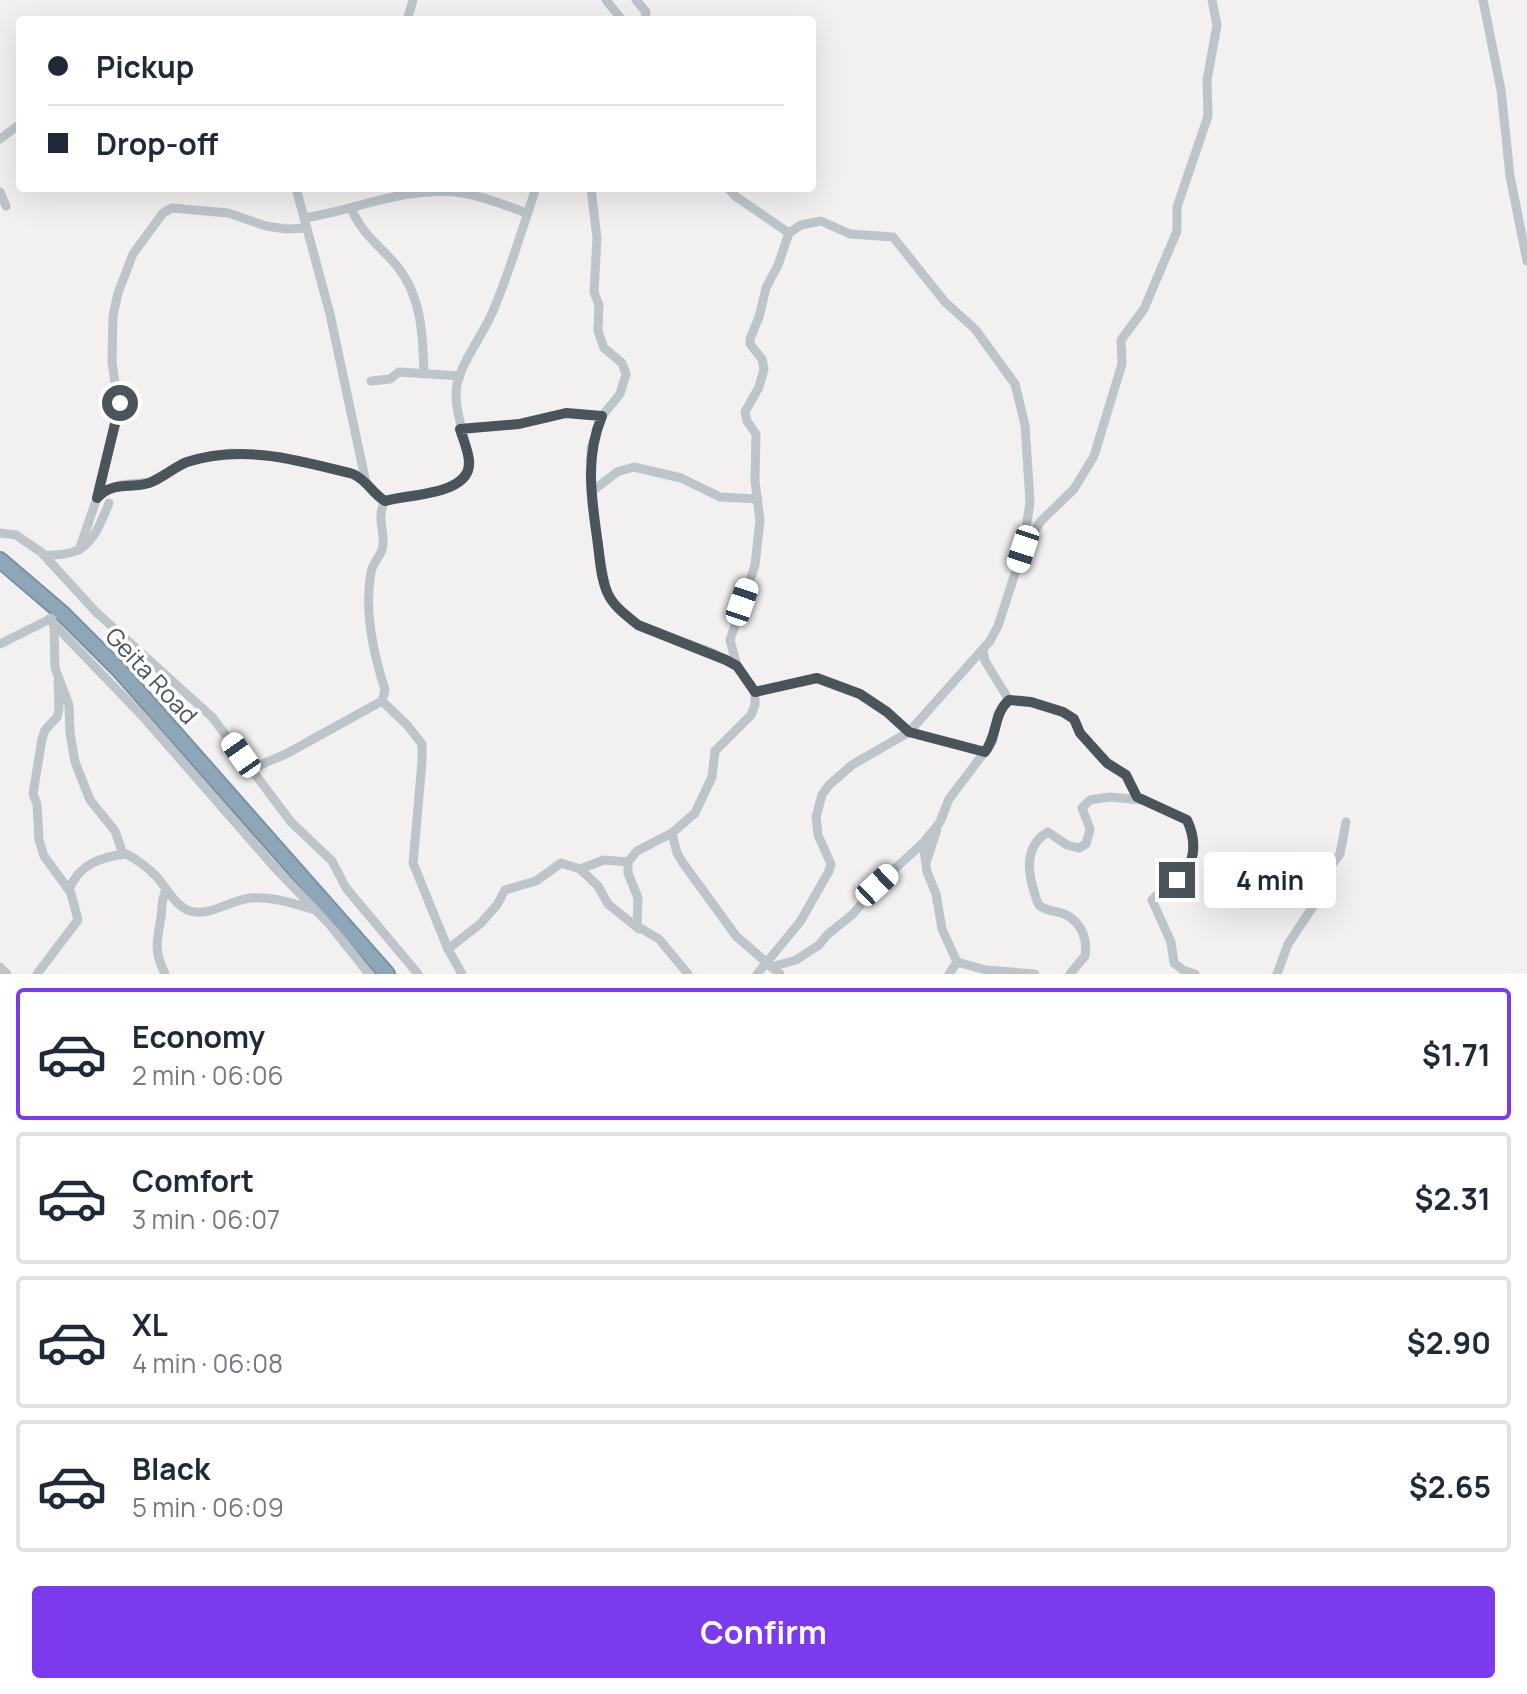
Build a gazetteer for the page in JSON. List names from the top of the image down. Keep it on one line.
{"streets":{"highway":["Geita Road"]},"page":{"banner":["Pickup","Drop-off"],"bubble":"4 min","list":[{"name":"Economy","note":"2 min · 06:06","value":"$1.71"},{"name":"Comfort","note":"3 min · 06:07","value":"$2.31"},{"name":"XL","note":"4 min · 06:08","value":"$2.90"},{"name":"Black","note":"5 min · 06:09","value":"$2.65"}],"buttons":"Confirm"}}
